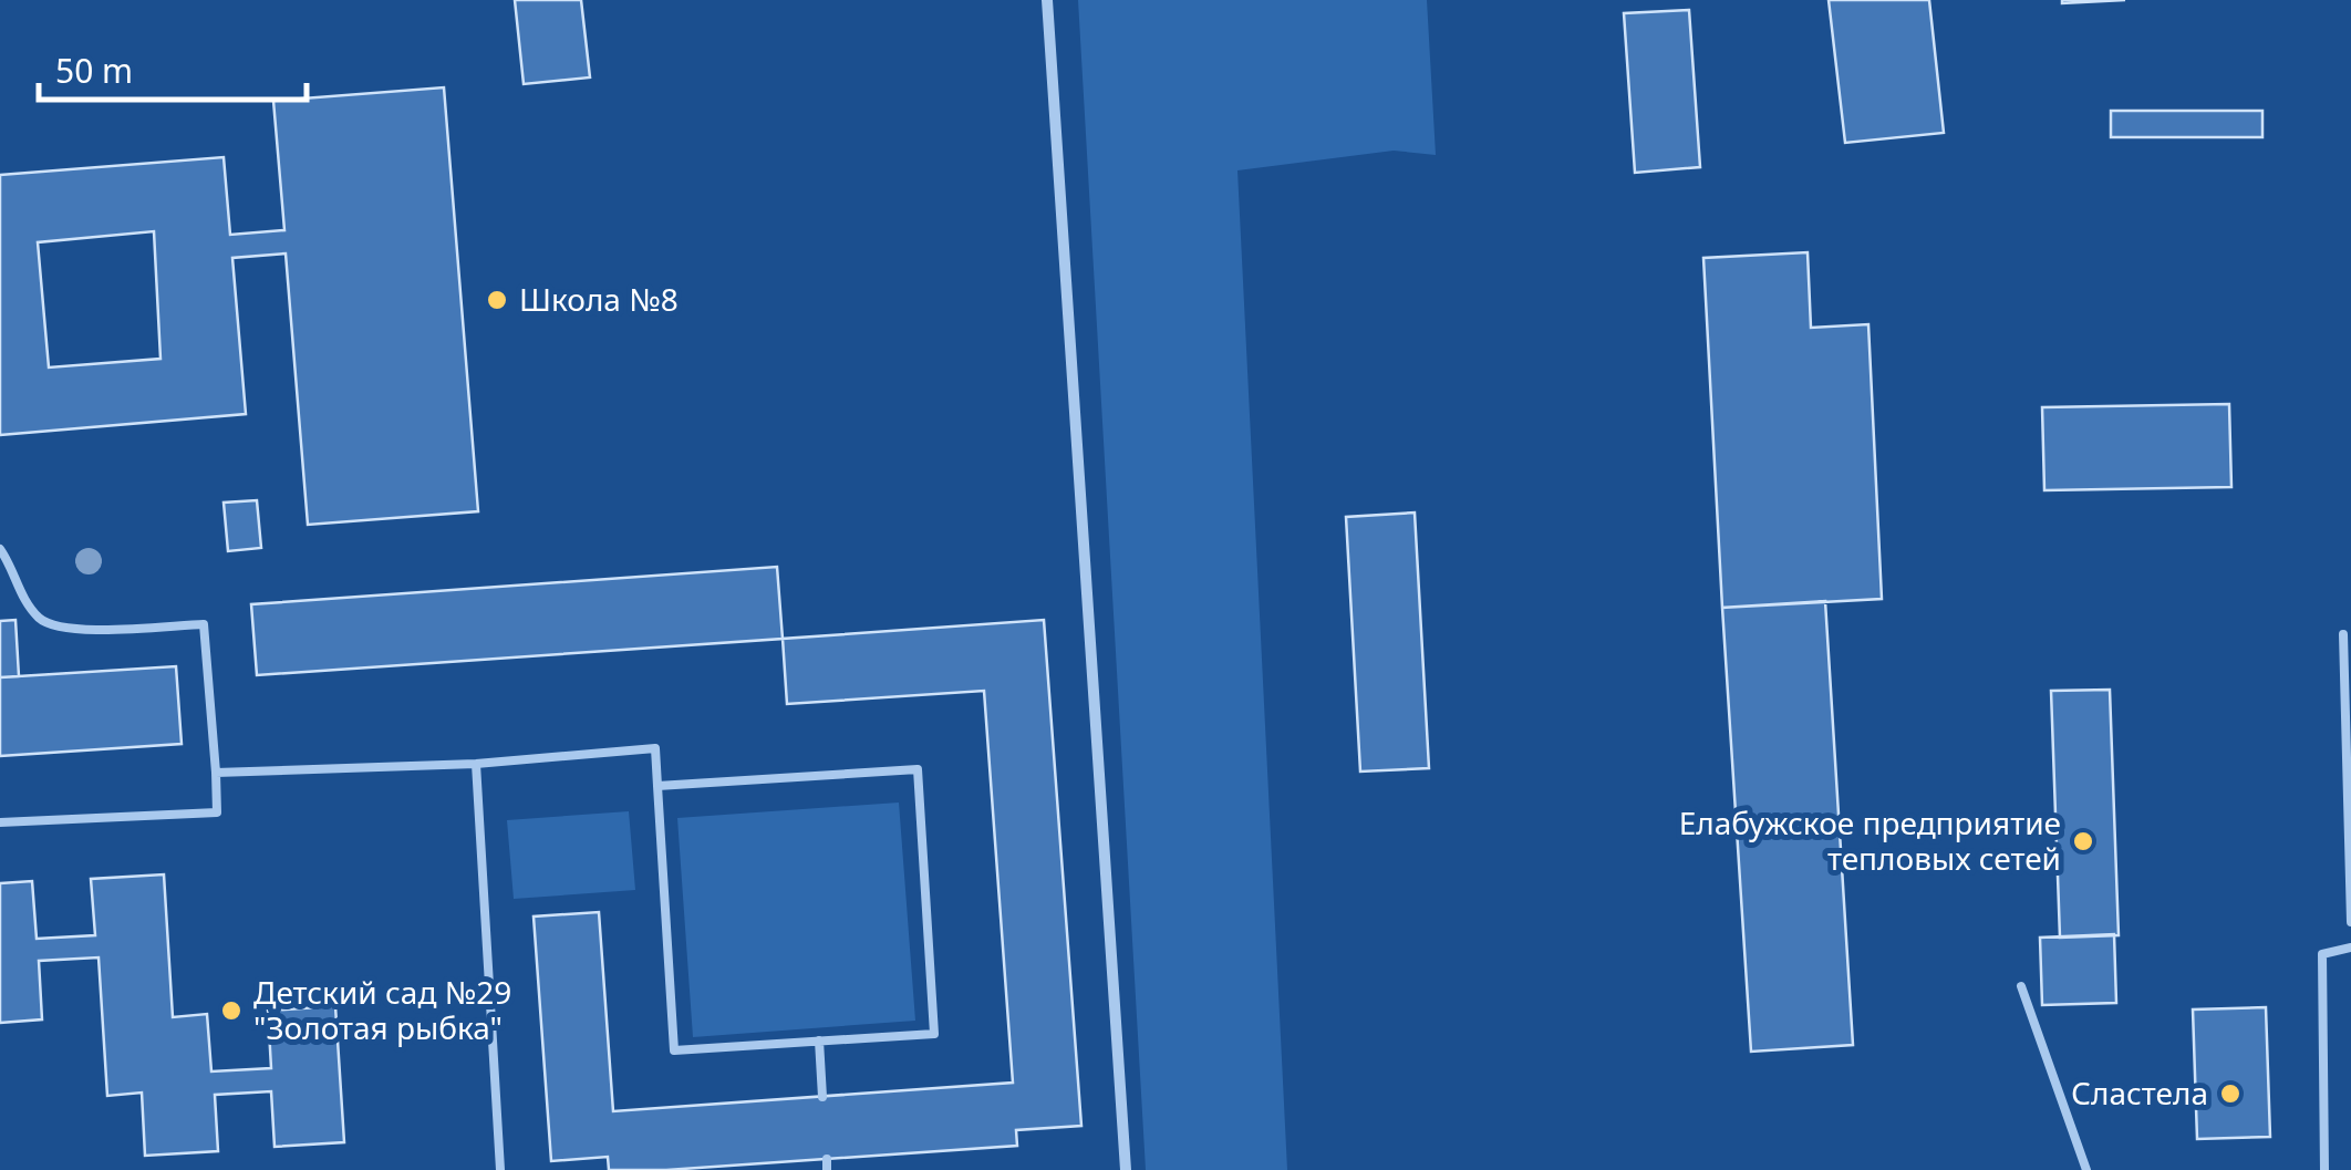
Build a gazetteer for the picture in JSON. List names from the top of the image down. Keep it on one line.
{"places":["Школа №8","Елабужское предприятие тепловых сетей","Детский сад №29 \"Золотая рыбка\"","Сластела"],"scale_bar":"50 m"}
